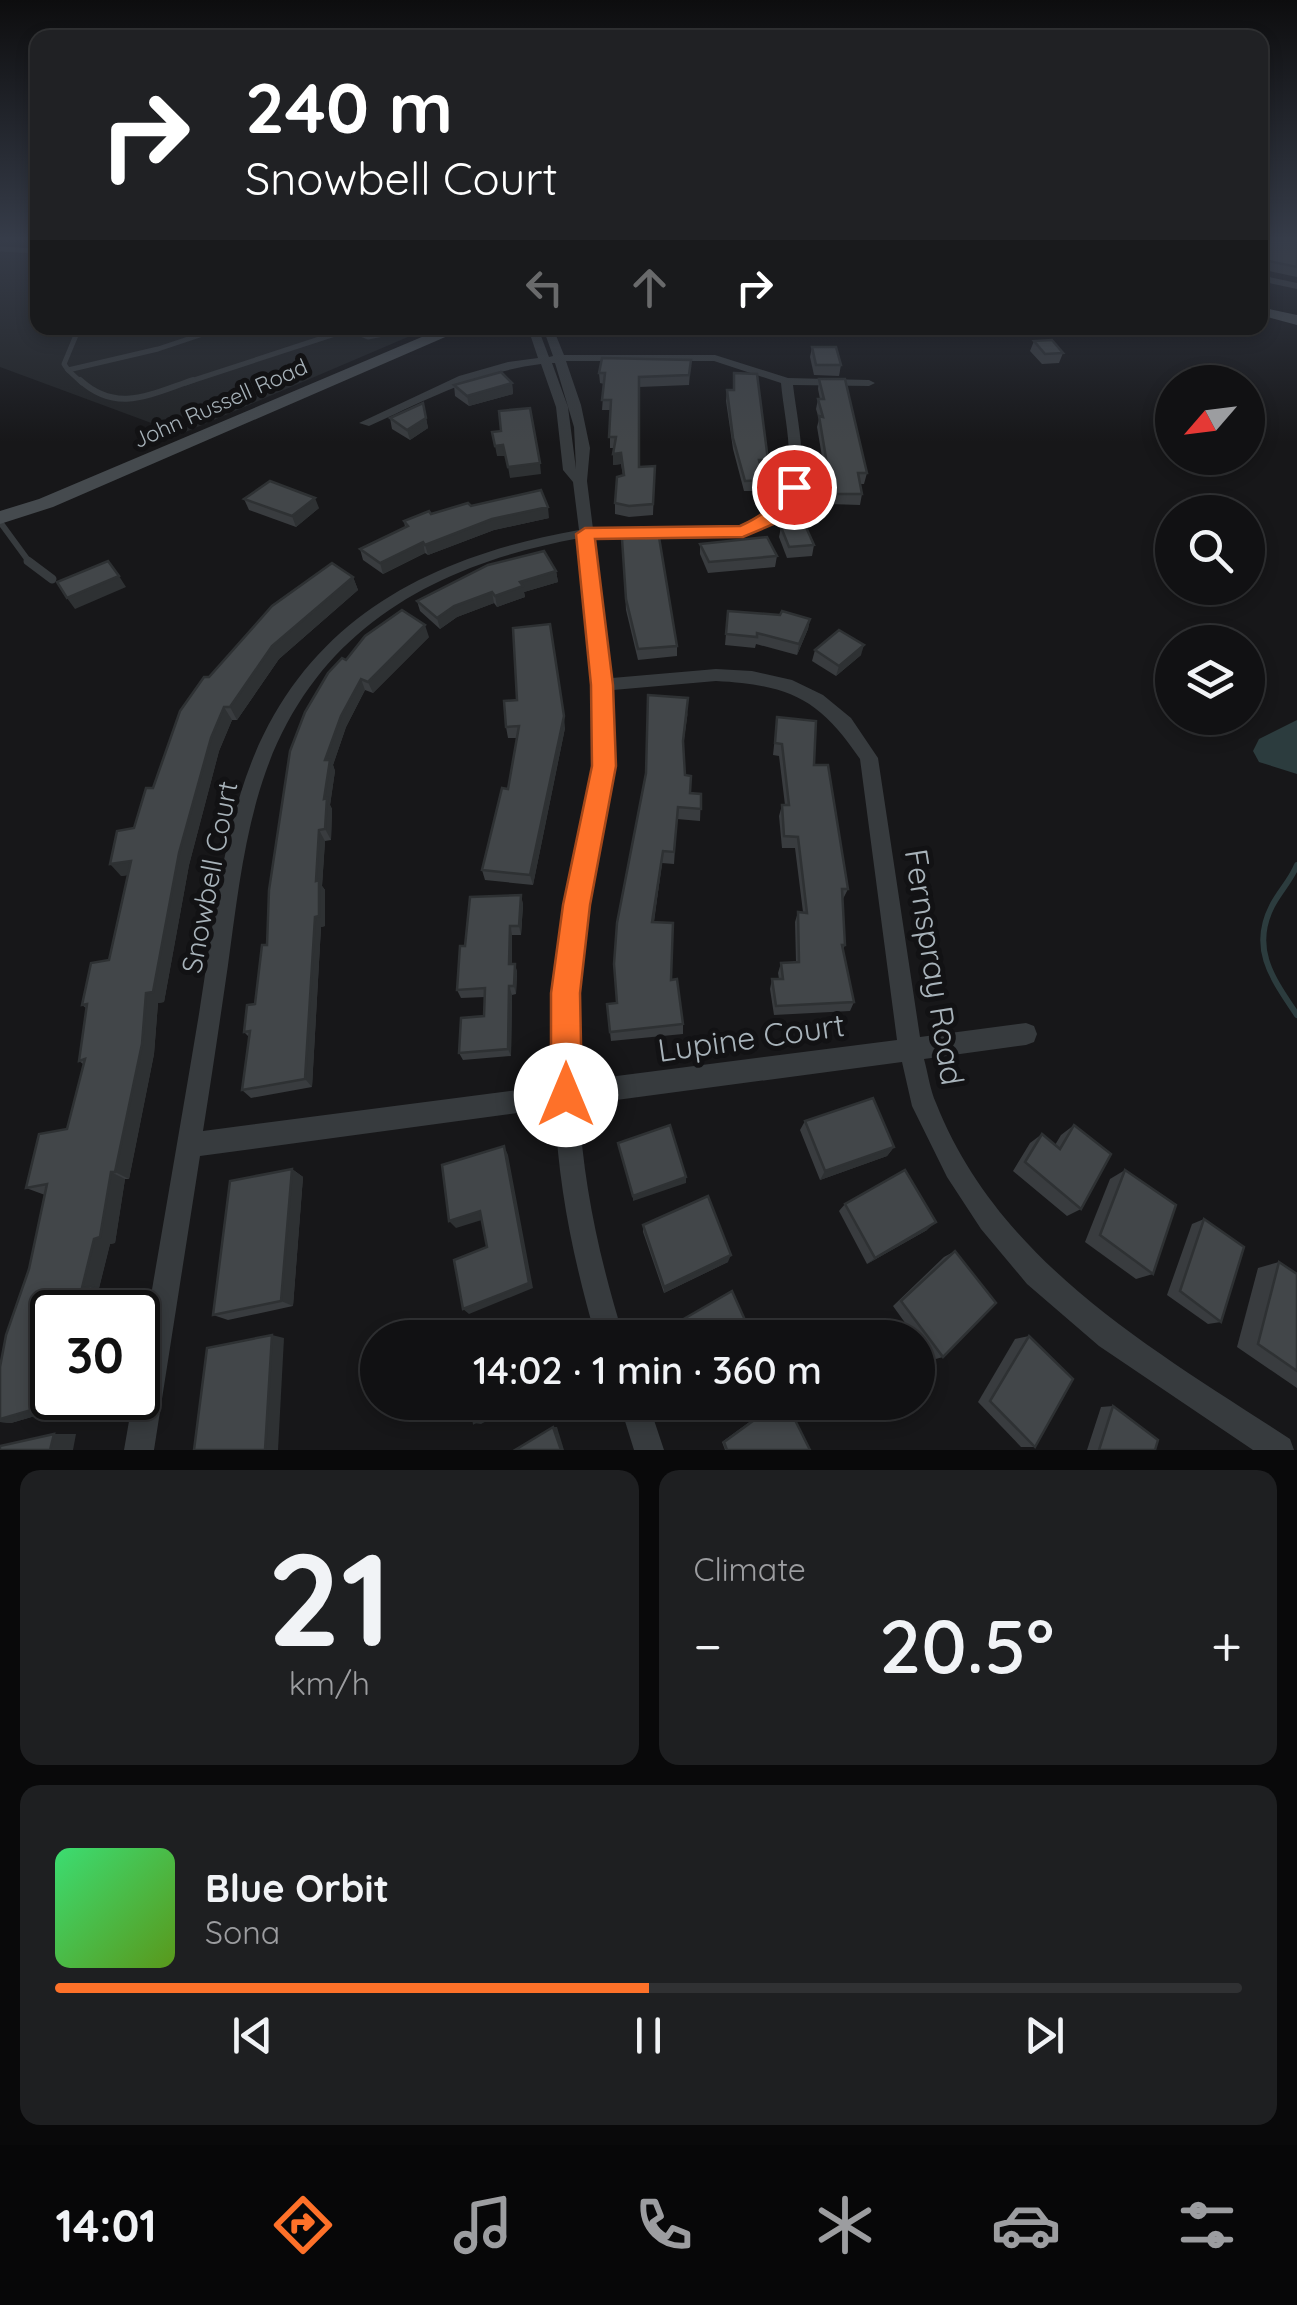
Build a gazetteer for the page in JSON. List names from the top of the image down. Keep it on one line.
{"streets":{"street":["John Russell Road","Snowbell Court","Fernspray Road","Lupine Court"]},"crossings":[["Snowbell Court","Lupine Court"],["Fernspray Road","Lupine Court"]],"north":"bottom left","page":{"turn":["240 m","Snowbell Court"],"limit":"30","trip":"14:02 · 1 min · 360 m","tile":[["21","km/h"],"Climate"],"heat":["−","20.5°","+"],"song":["Blue Orbit","Sona"],"tabs":"14:01"}}
